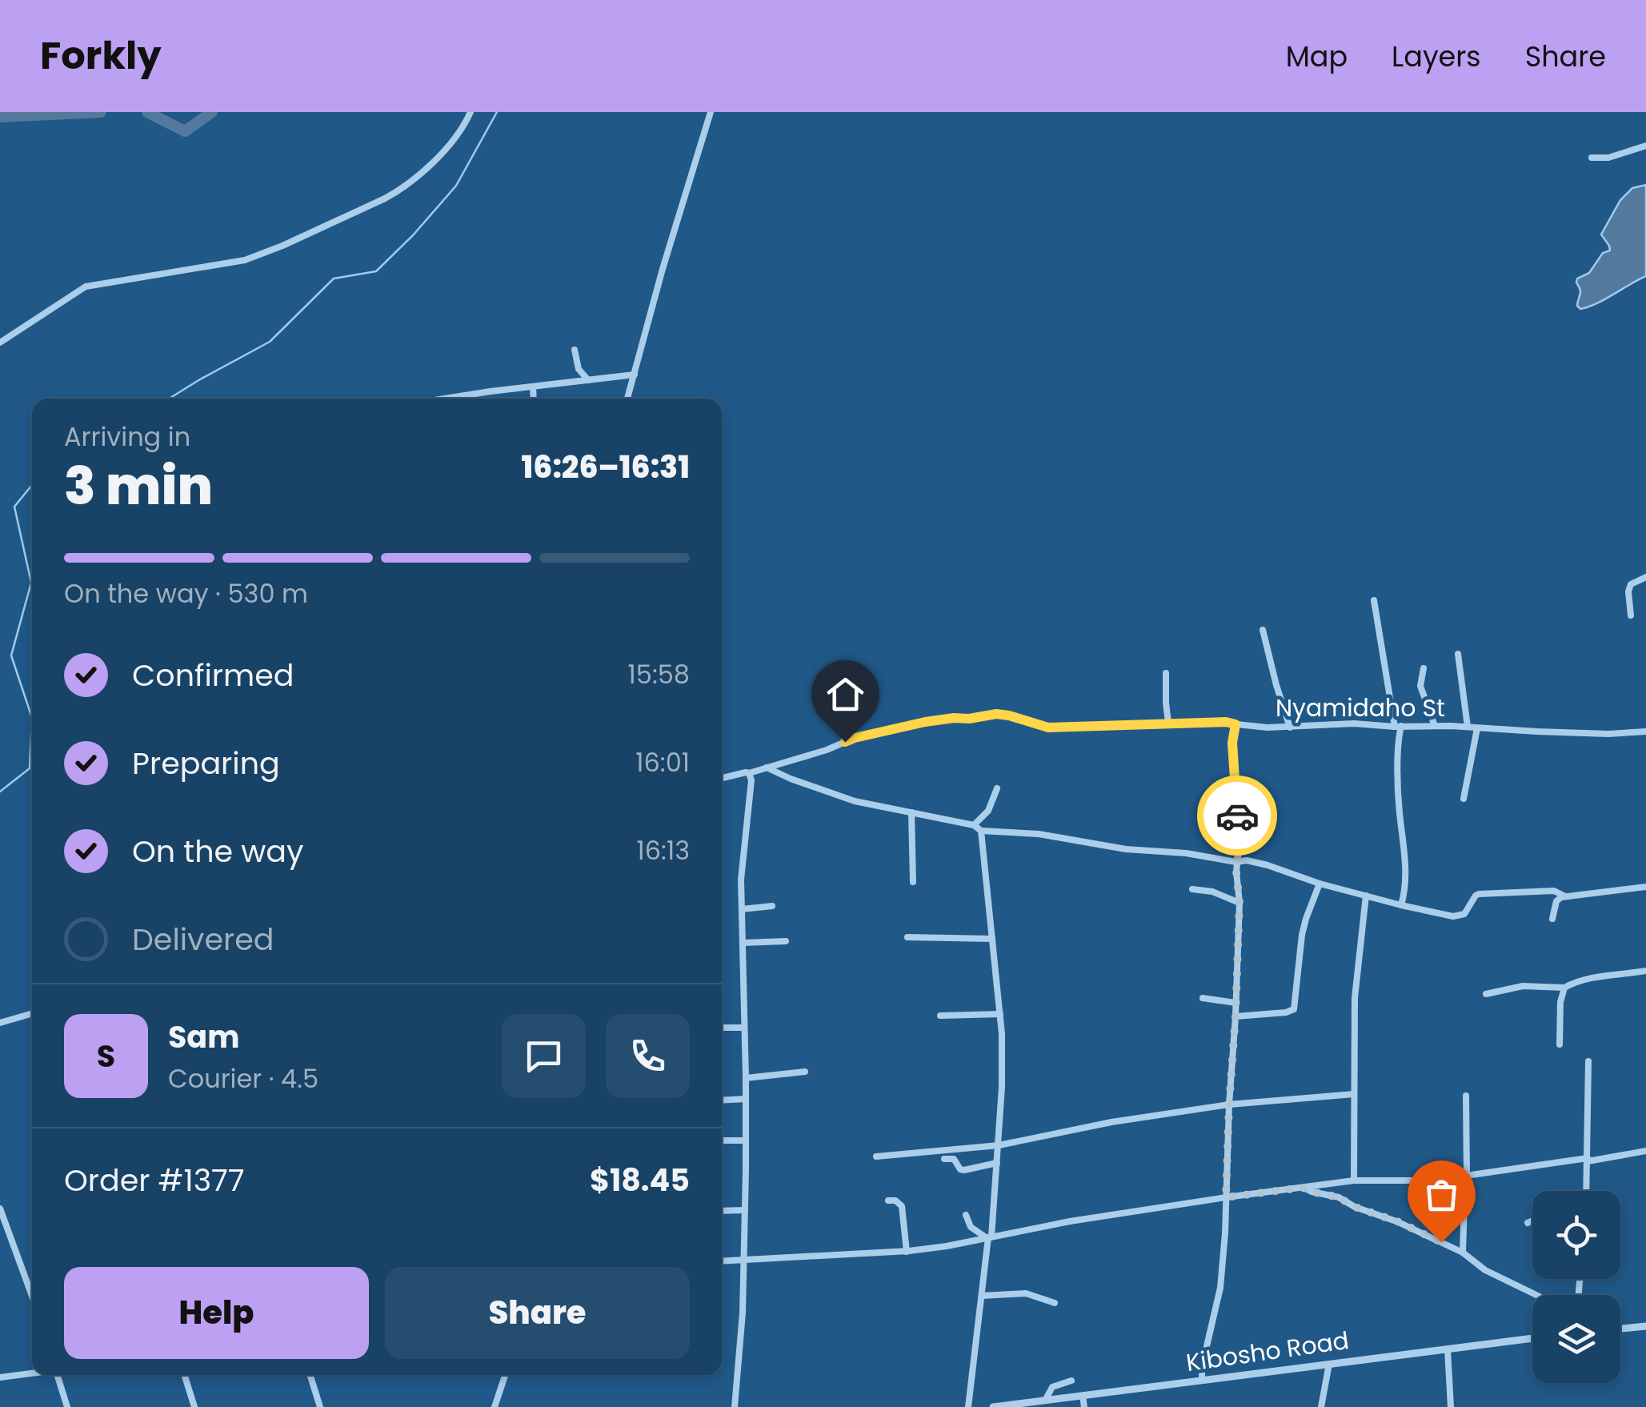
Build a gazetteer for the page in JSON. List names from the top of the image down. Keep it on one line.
{"streets":{"street":["Nyamidaho St","Kibosho Road"]},"page":{"header":"Forkly","nav":["Map","Layers","Share"],"heading":["3 min","Arriving in","16:26–16:31"],"panel":["Sam","Courier · 4.5","Order #1377","$18.45"],"bar":"On the way · 530 m","list":[["Confirmed","15:58"],["Preparing","16:01"],["On the way","16:13"],"Delivered"],"round":"S","buttons":["Help","Share"]}}
